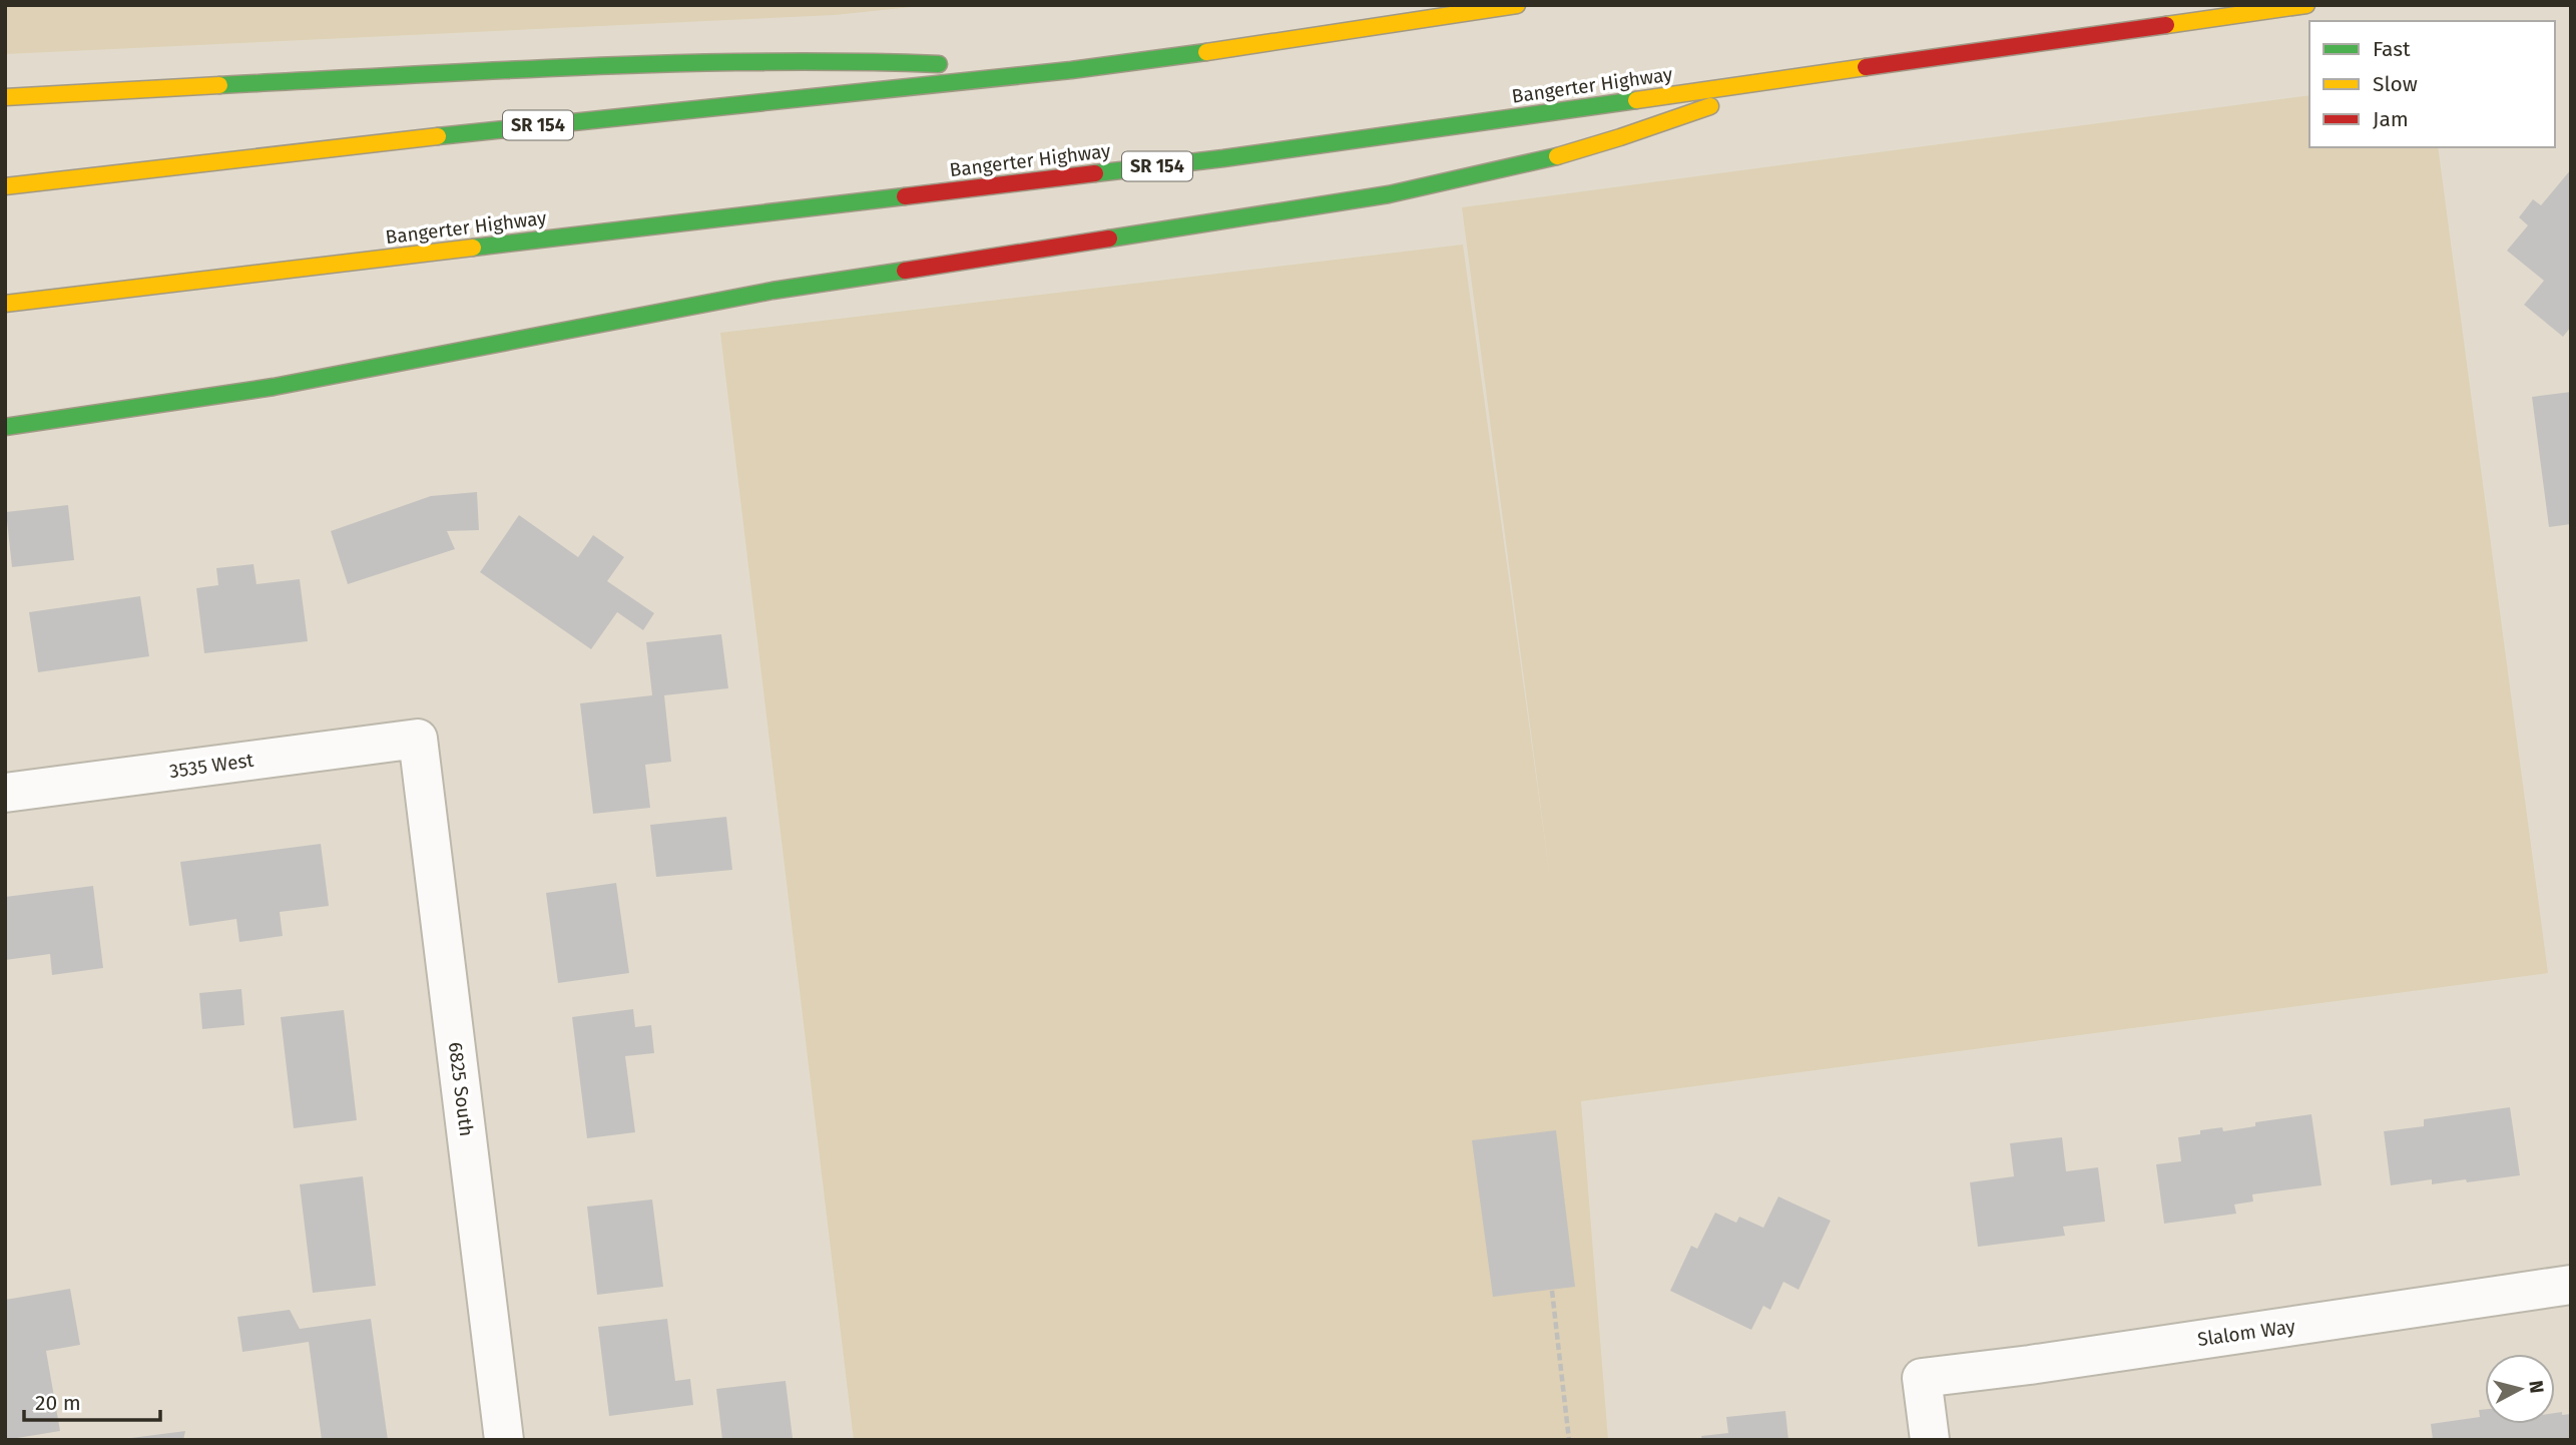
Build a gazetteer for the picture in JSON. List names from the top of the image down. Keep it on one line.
{"streets":{"highway":["Bangerter Highway","SR 154"],"street":["3535 West","6825 South","Slalom Way"]},"crossings":[["3535 West","6825 South"]],"legend":["Fast","Slow","Jam"],"scale_bar":"20 m","north":"right"}
